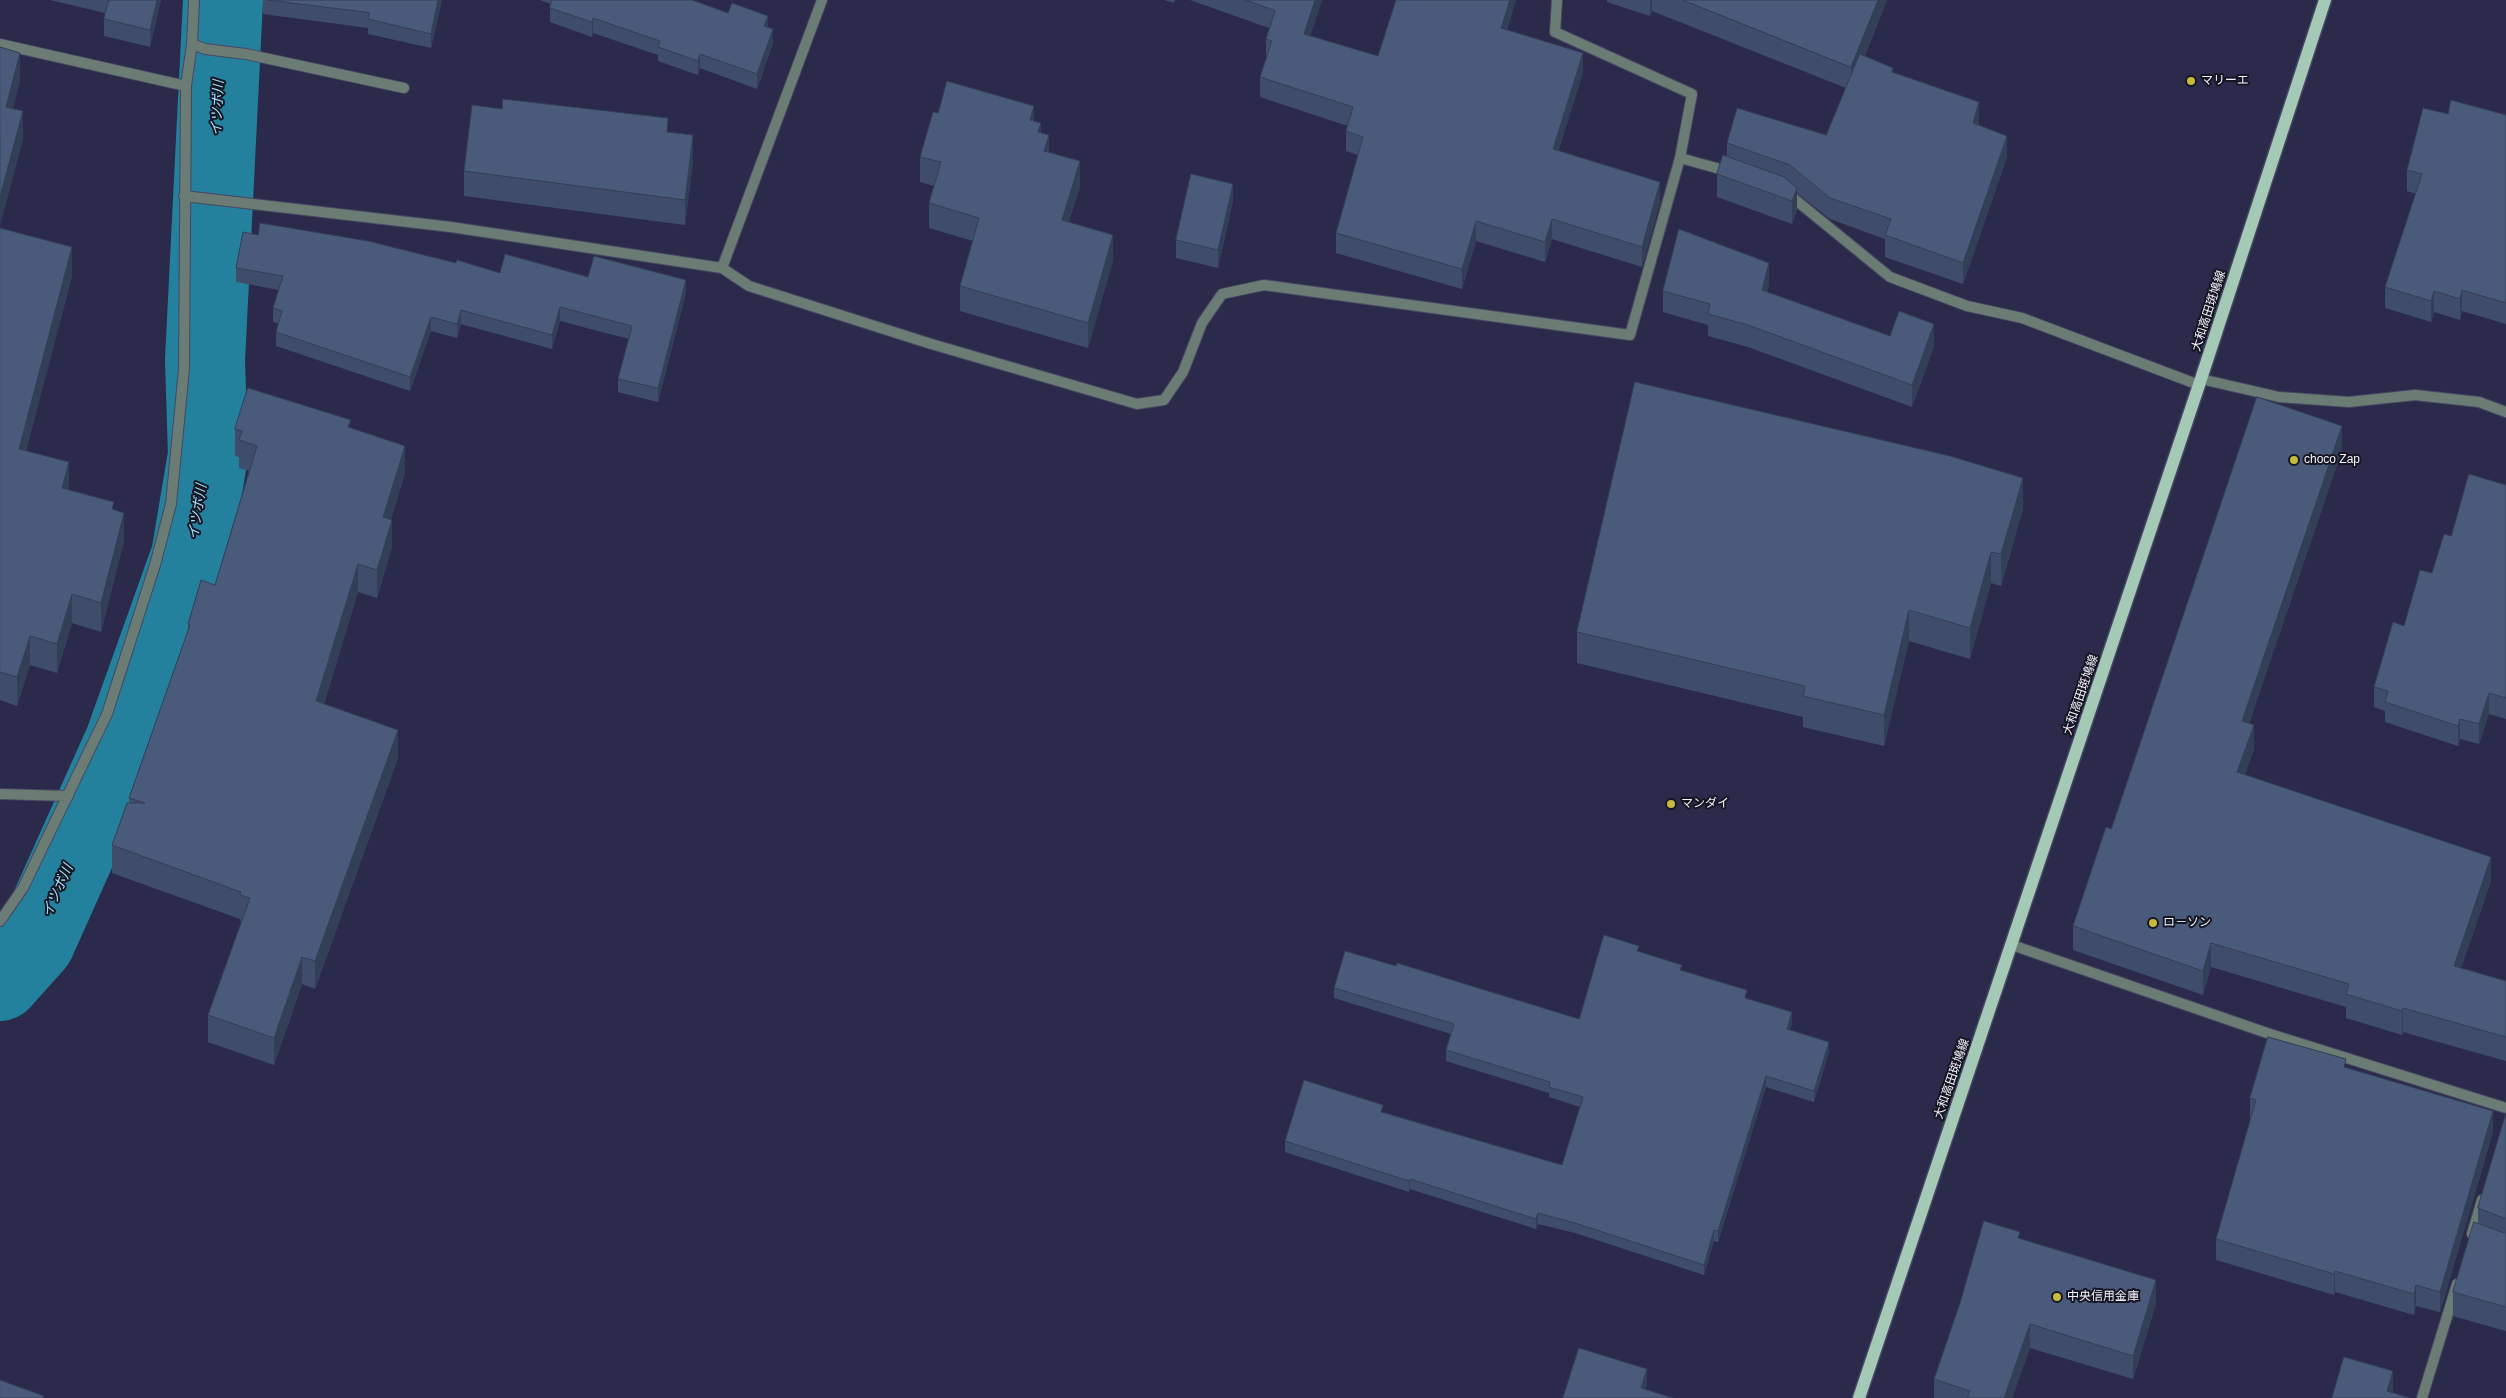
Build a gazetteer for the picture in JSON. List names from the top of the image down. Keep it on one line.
{"streets":{"main road":["大和高田斑鳩線"]},"water":["イツボ川"],"places":["マリーエ","choco Zap","マンダイ","ロ－ソン","中央信用金庫"]}
